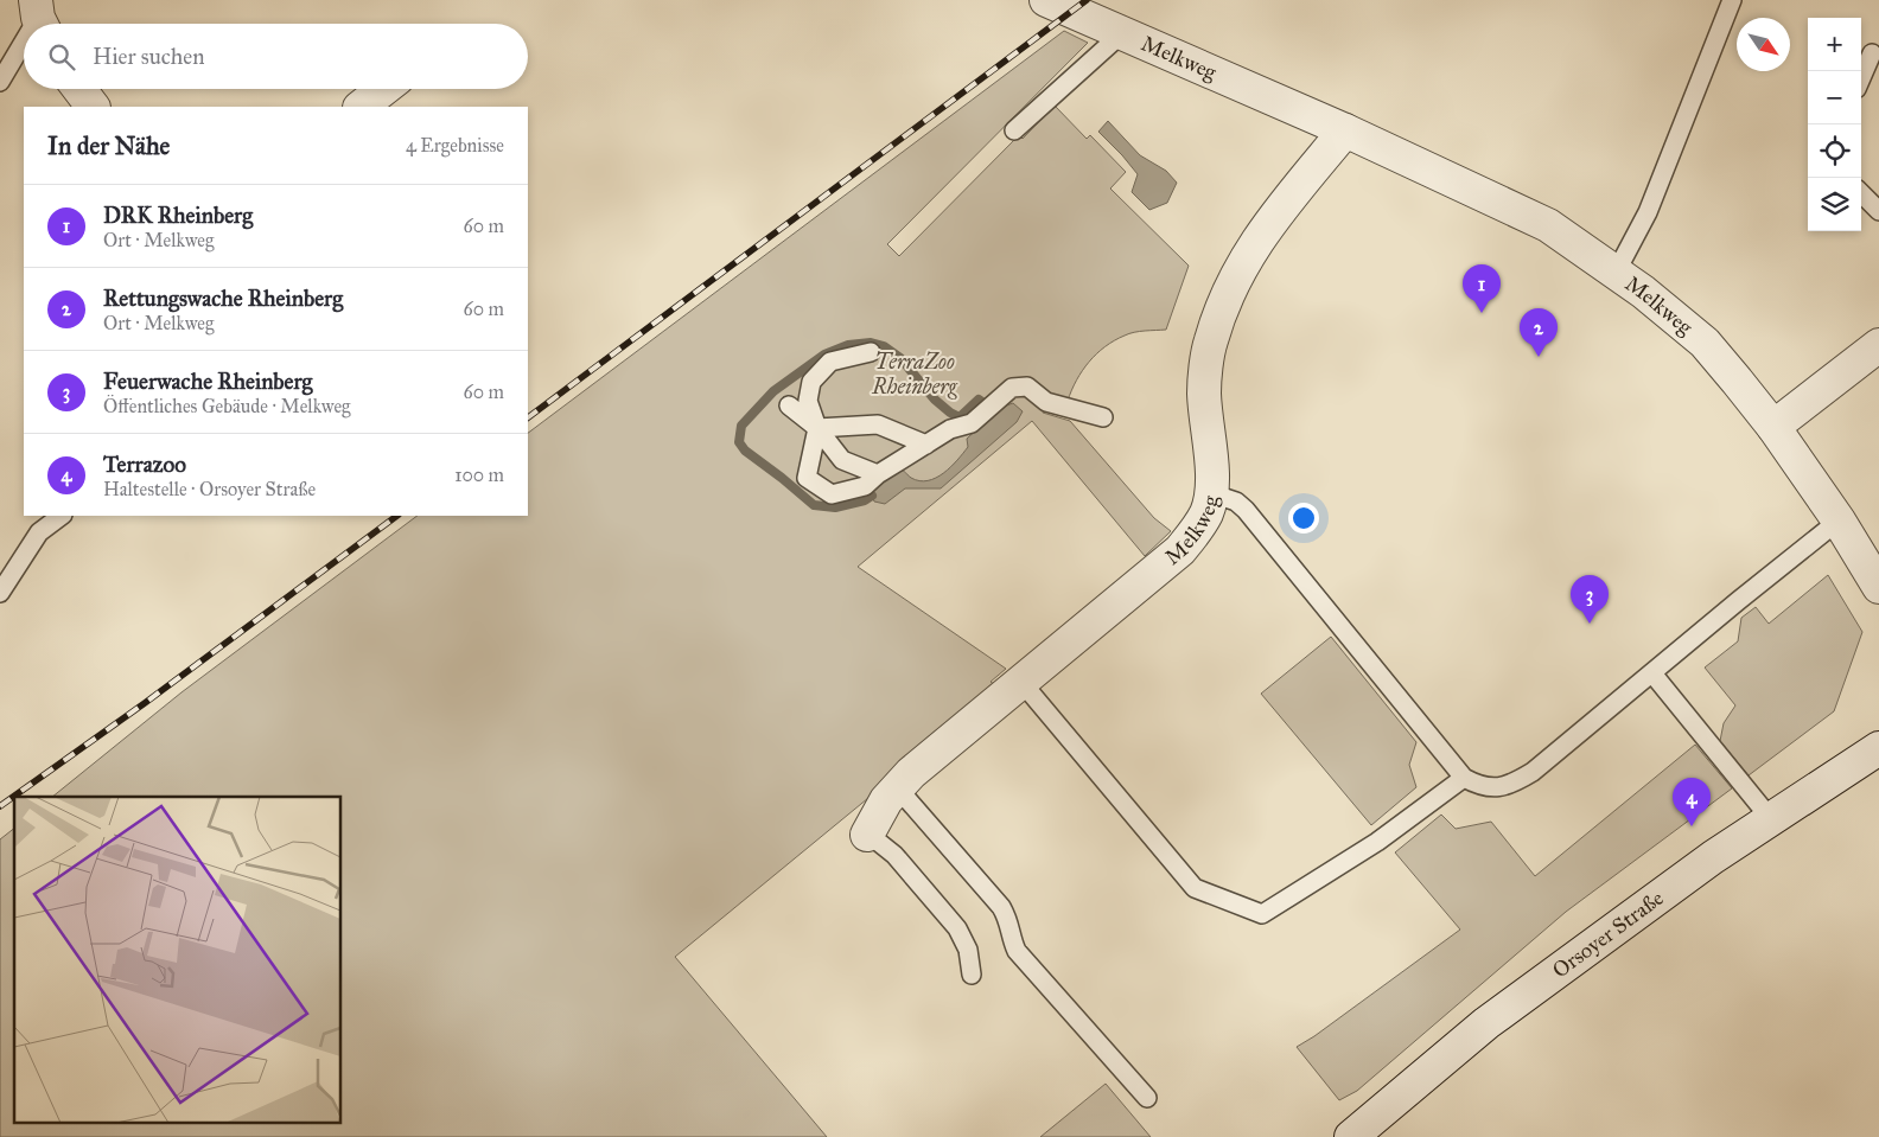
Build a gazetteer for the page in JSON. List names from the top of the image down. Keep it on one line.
{"streets":{"street":["Melkweg","Orsoyer Straße"]},"parks":["TerraZoo Rheinberg"],"north":"bottom right","page":{"map_buttons":["+","−"],"search":"Hier suchen","heading":["In der Nähe","4 Ergebnisse"],"list":[{"mark":"1","name":"DRK Rheinberg","note":"Ort · Melkweg","value":"60 m"},{"mark":"2","name":"Rettungswache Rheinberg","note":"Ort · Melkweg","value":"60 m"},{"mark":"3","name":"Feuerwache Rheinberg","note":"Öffentliches Gebäude · Melkweg","value":"60 m"},{"mark":"4","name":"Terrazoo","note":"Haltestelle · Orsoyer Straße","value":"100 m"}],"pins":["1","2","3","4"]}}
